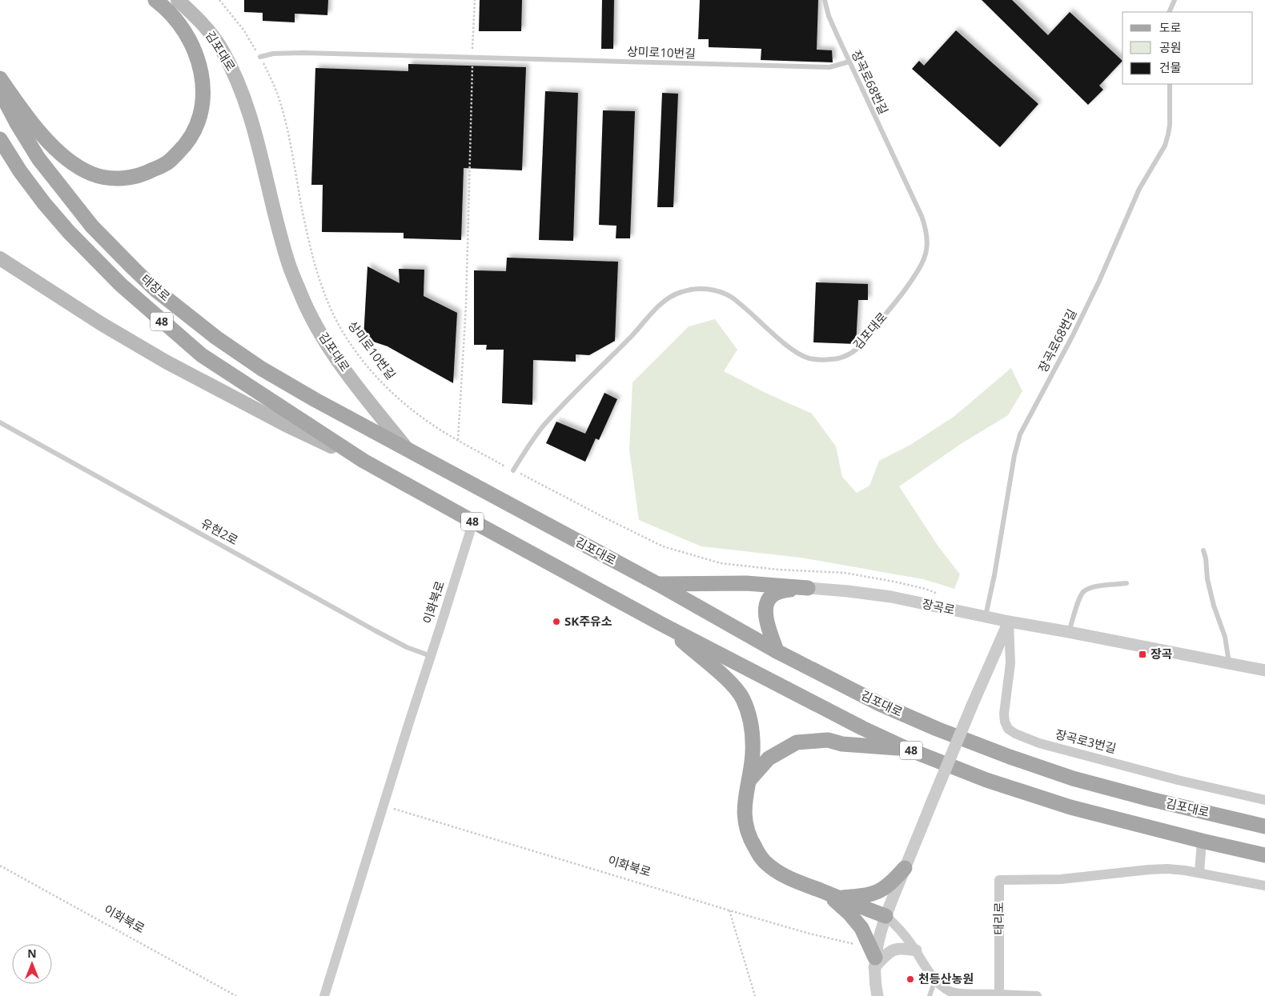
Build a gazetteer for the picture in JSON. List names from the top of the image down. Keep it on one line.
{"streets":{"main road":["김포대로","태장로","48"],"street":["이화북로","장곡로","장곡로3번길","태리로"],"lane":["상미로10번길","장곡로68번길","유현2로"]},"crossings":[["김포대로","상미로10번길"],["김포대로","장곡로68번길"],["김포대로","태장로"],["상미로10번길","장곡로68번길"],["장곡로68번길","장곡로"],["태장로","48"],["48","이화북로"],["유현2로","이화북로"],["장곡로","장곡로3번길"]],"places":{"other":["SK주유소","천등산농원"],"transit":["장곡"]},"legend":["도로","공원","건물"],"north":"top"}
